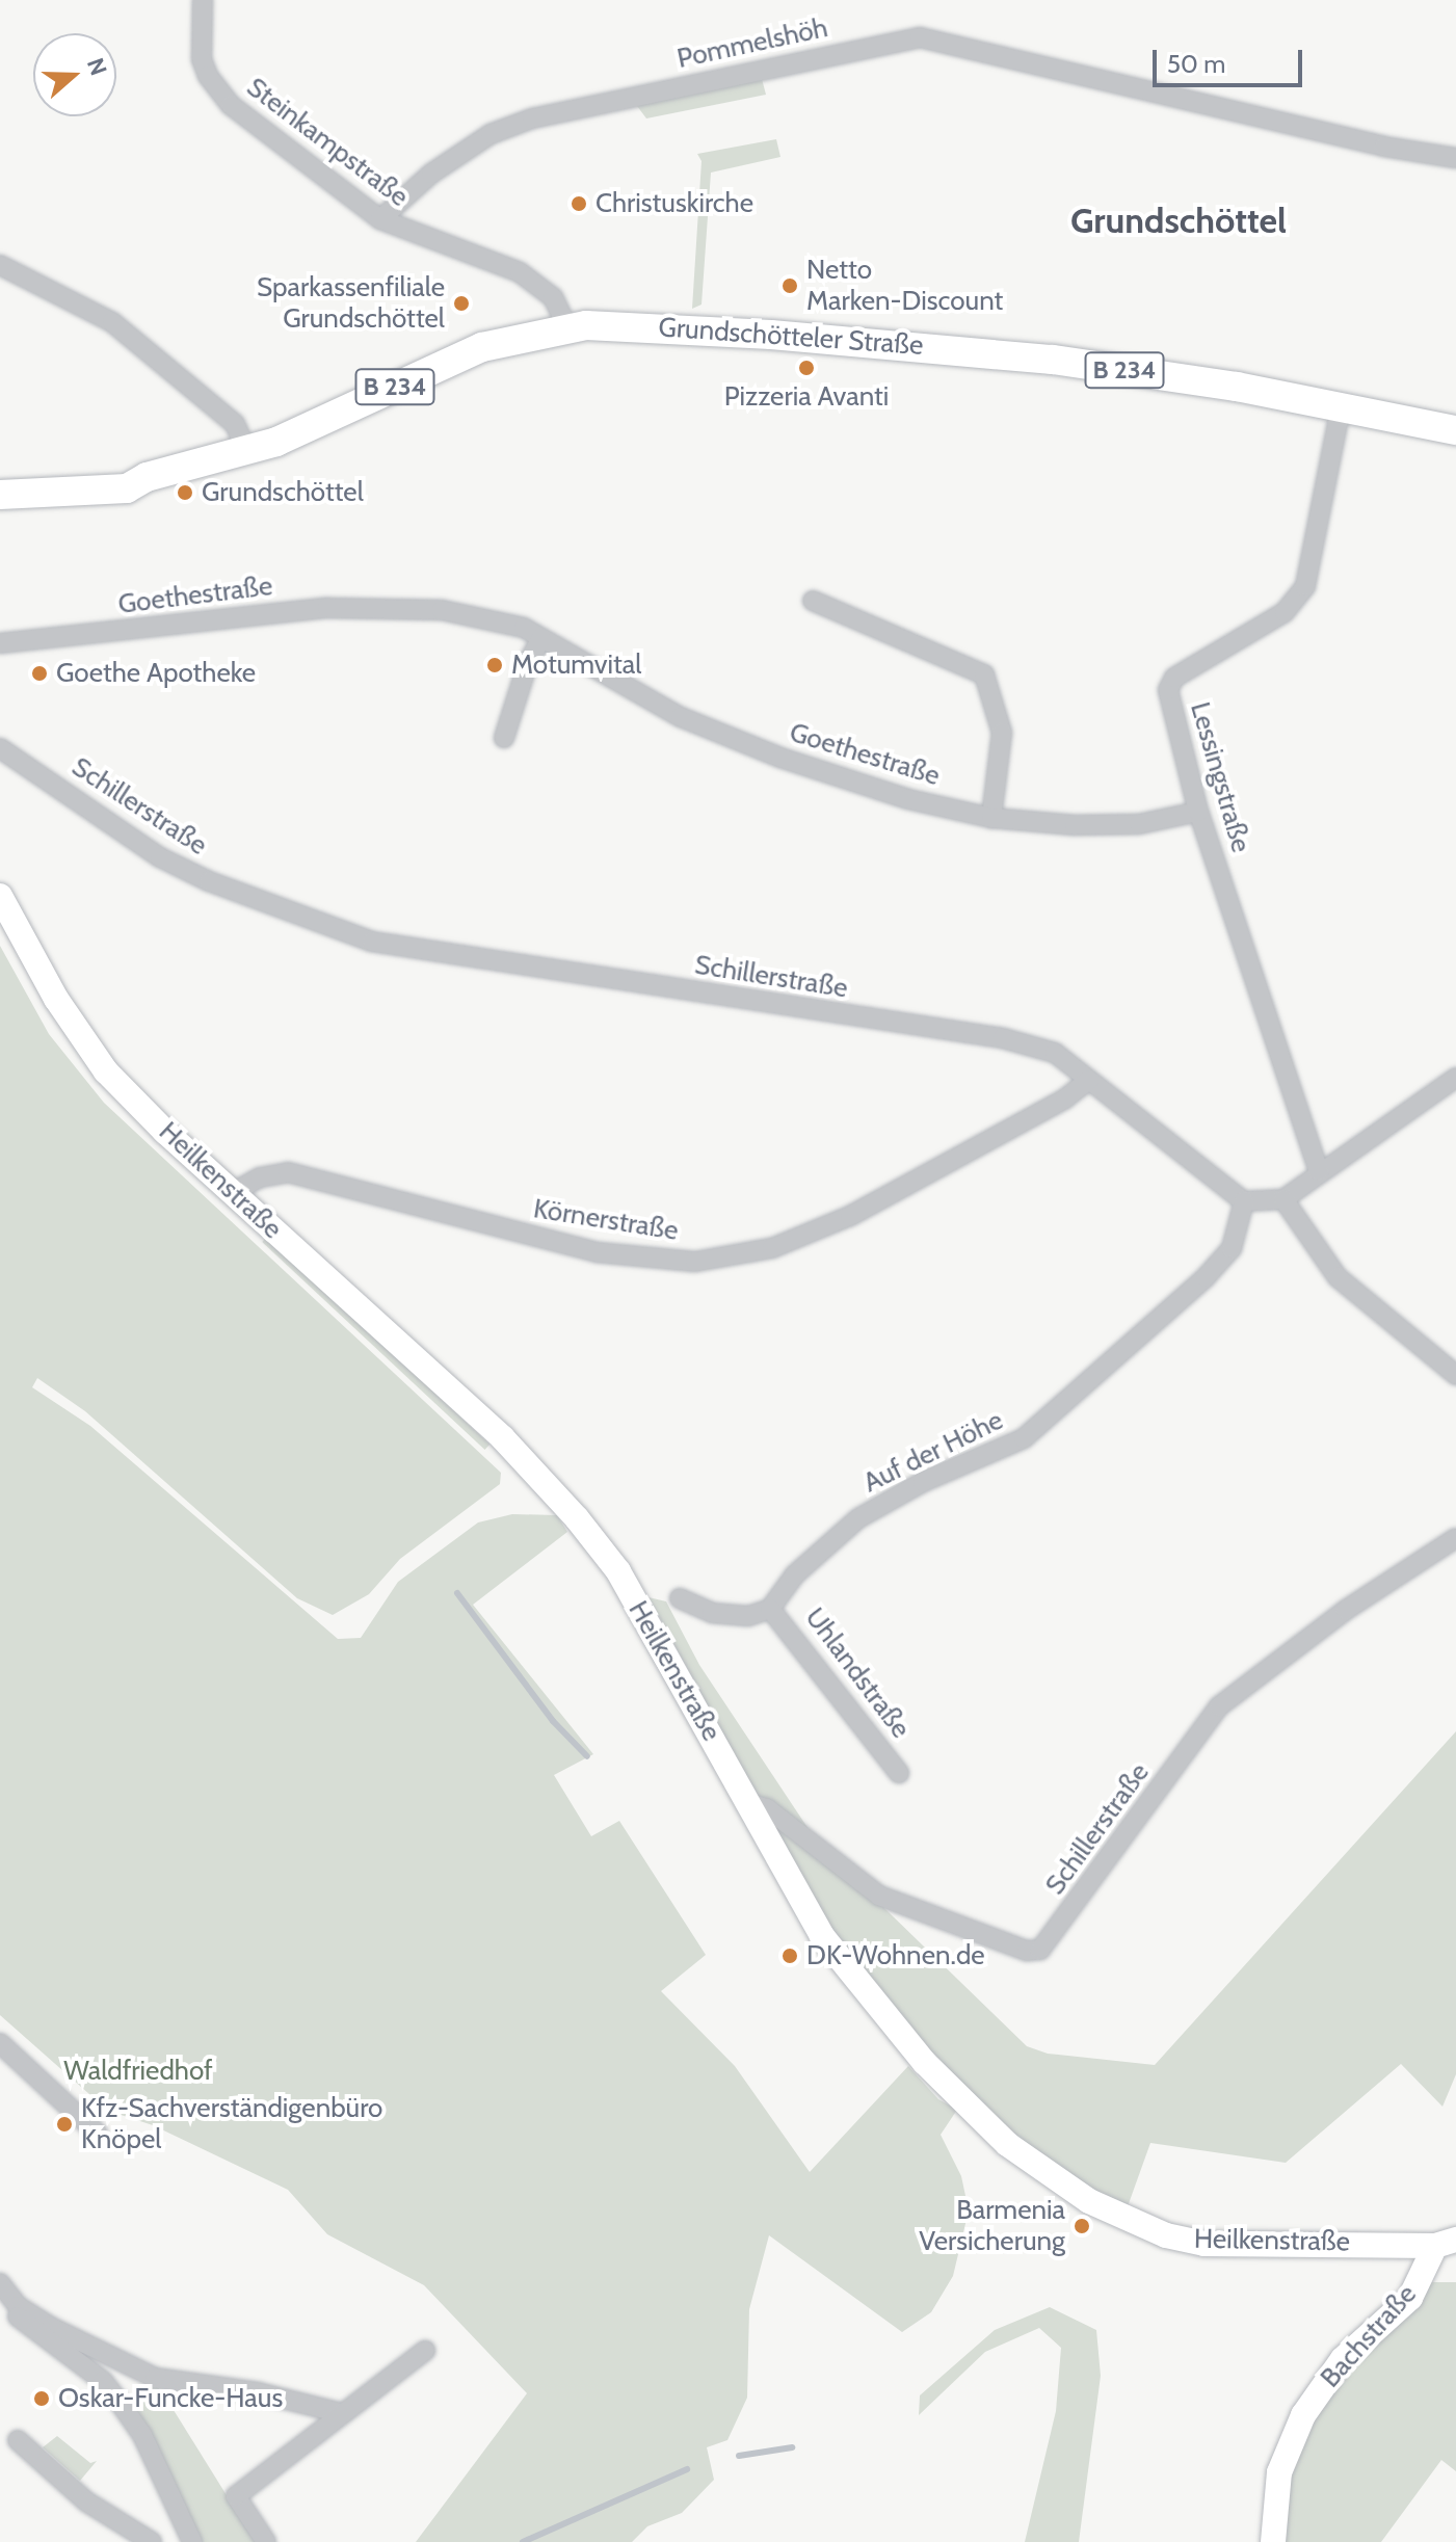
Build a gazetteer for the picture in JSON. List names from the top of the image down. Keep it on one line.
{"streets":{"main road":["Grundschötteler Straße","B 234"],"street":["Pommelshöh","Steinkampstraße","Goethestraße","Lessingstraße","Schillerstraße","Heilkenstraße","Körnerstraße","Auf der Höhe","Uhlandstraße","Bachstraße"]},"crossings":[["Pommelshöh","Steinkampstraße"],["Steinkampstraße","Grundschötteler Straße"],["Grundschötteler Straße","Lessingstraße"],["Goethestraße","Lessingstraße"],["Schillerstraße","Heilkenstraße"],["Schillerstraße","Körnerstraße"],["Schillerstraße","Auf der Höhe"],["Heilkenstraße","Körnerstraße"],["Heilkenstraße","Bachstraße"],["Auf der Höhe","Uhlandstraße"]],"districts":["Grundschöttel"],"parks":["Waldfriedhof"],"places":["Christuskirche","Netto Marken-Discount","Sparkassenfiliale Grundschöttel","Pizzeria Avanti","Grundschöttel","Motumvital","Goethe Apotheke","DK-Wohnen.de","Kfz-Sachverständigenbüro Knöpel","Barmenia Versicherung","Oskar-Funcke-Haus"],"scale_bar":"50 m","north":"right"}
